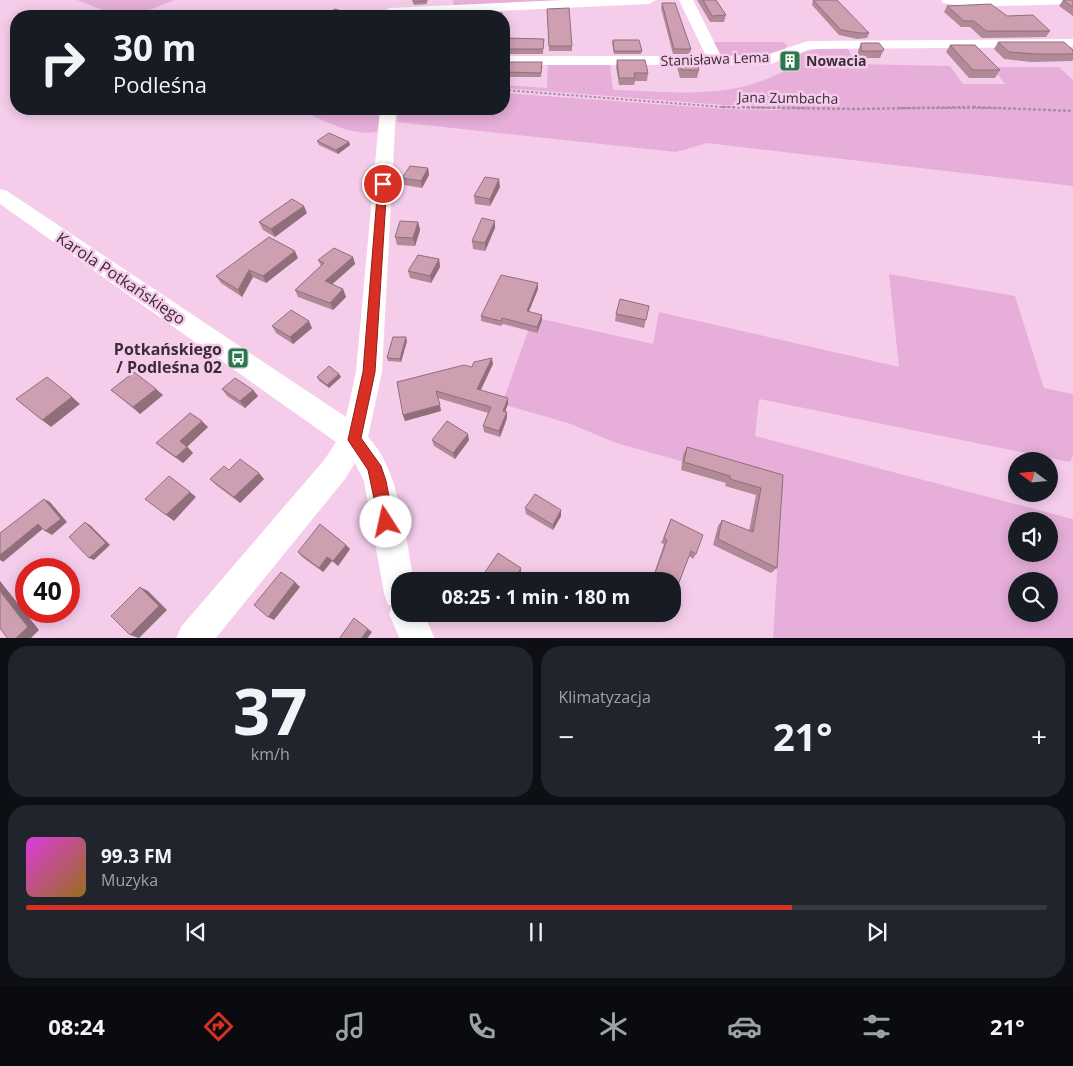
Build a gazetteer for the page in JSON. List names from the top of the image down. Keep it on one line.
{"streets":{"street":["Stanisława Lema","Karola Potkańskiego"],"path":["Jana Zumbacha"]},"places":{"building":["Nowacia"],"bus stop":["Potkańskiego / Podleśna 02"]},"north":"left","page":{"turn":["30 m","Podleśna"],"limit":"40","trip":"08:25 · 1 min · 180 m","tile":[["37","km/h"],"Klimatyzacja"],"heat":["−","21°","+"],"song":["99.3 FM","Muzyka"],"tabs":["08:24","21°"]}}
